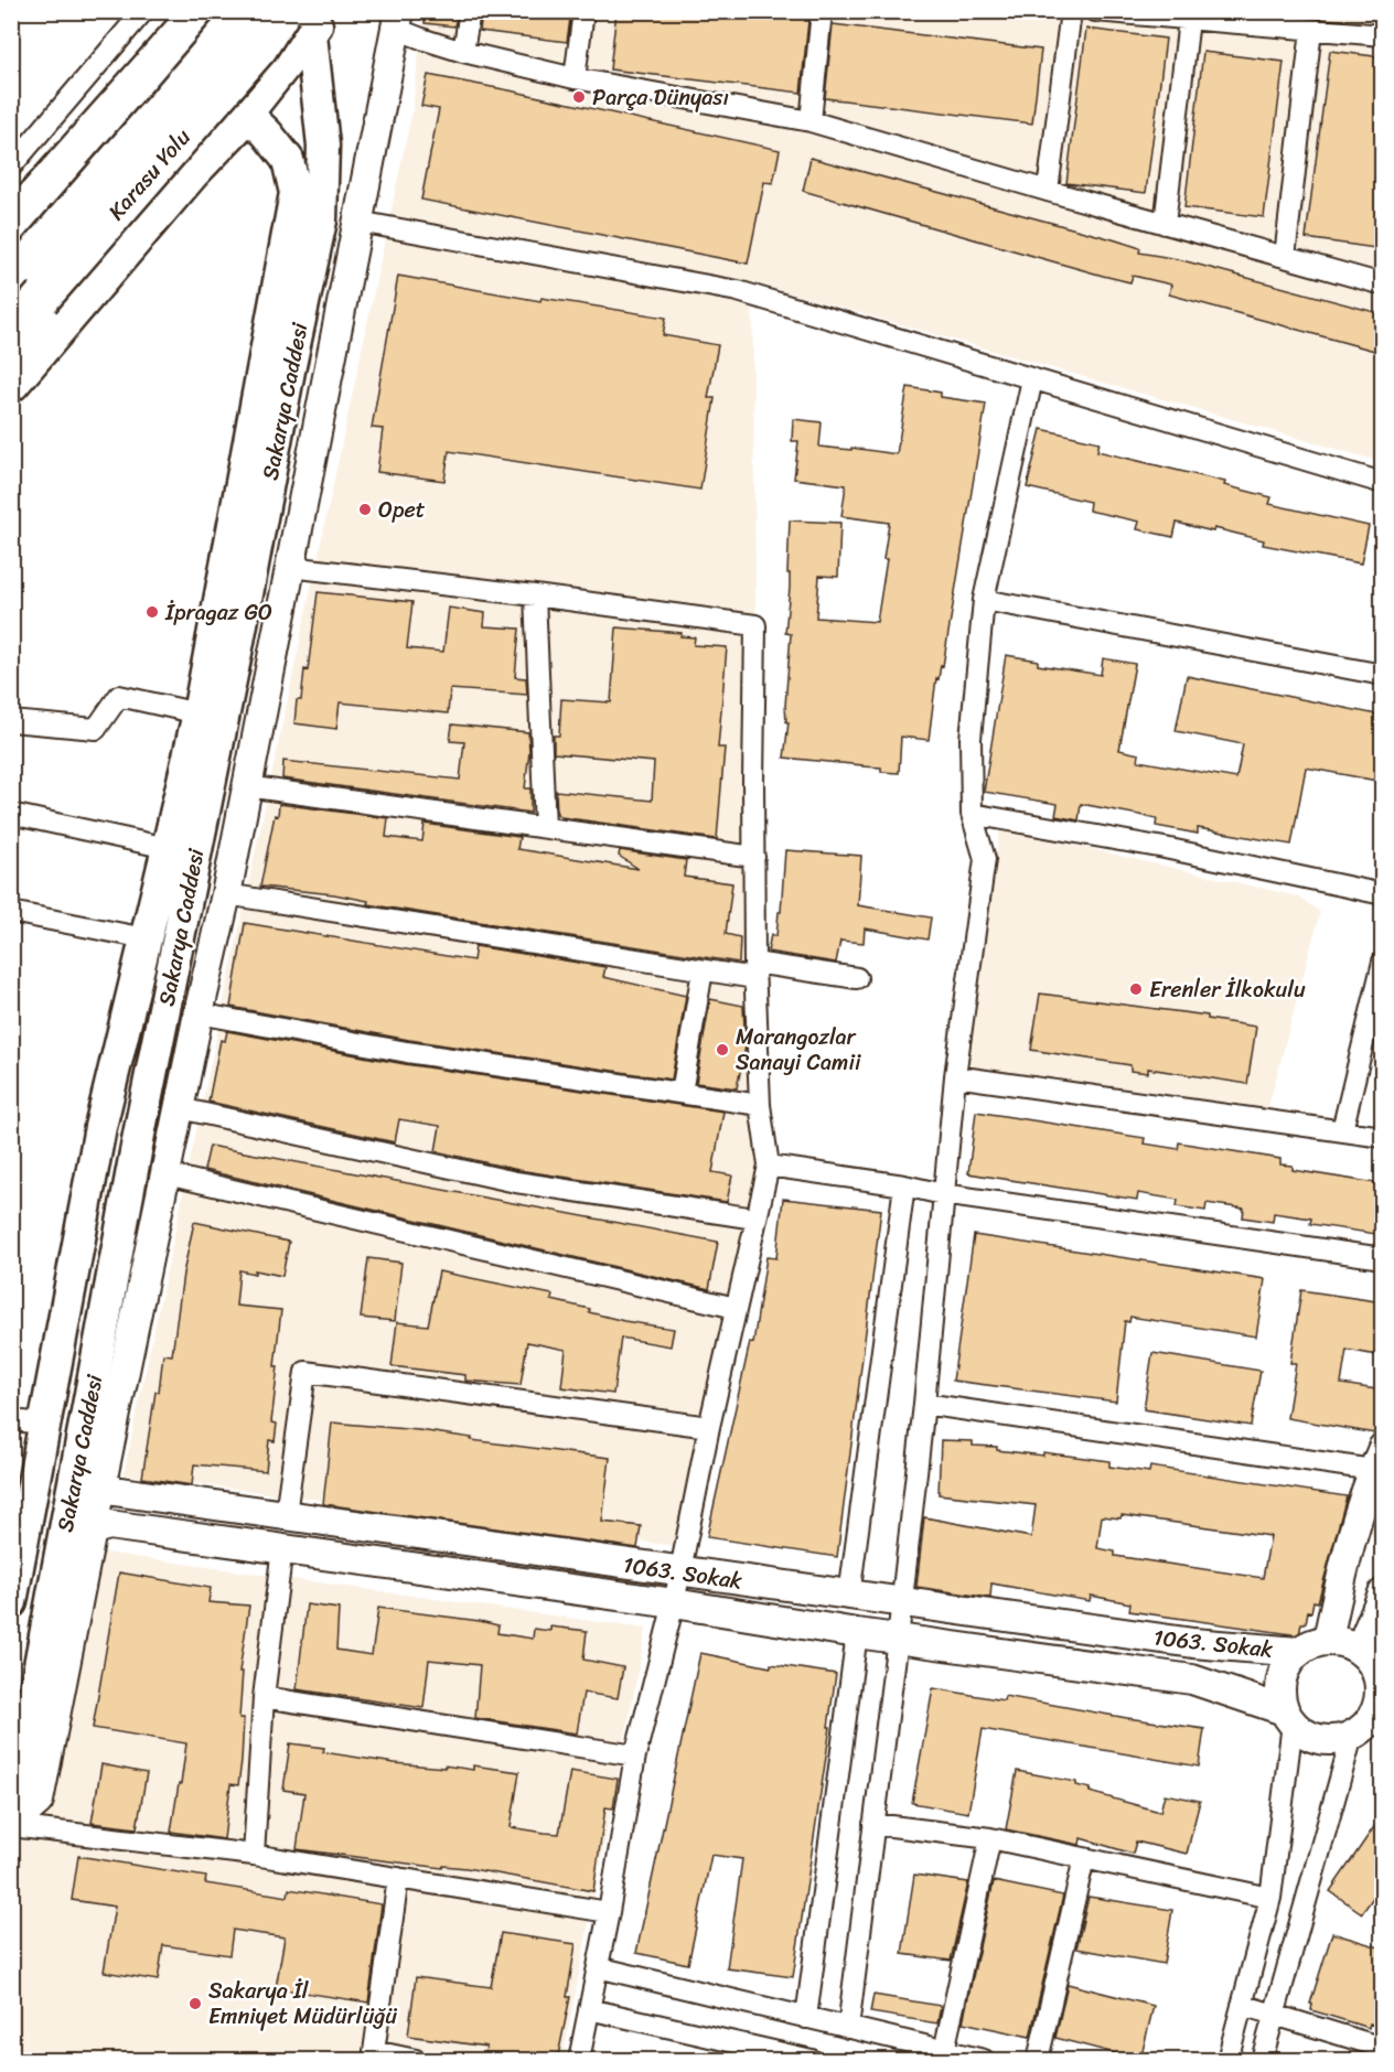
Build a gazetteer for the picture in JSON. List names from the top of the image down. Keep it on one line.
{"streets":{"highway":["Karasu Yolu"],"main road":["Sakarya Caddesi","1063. Sokak"]},"crossings":[["Sakarya Caddesi","1063. Sokak"]],"places":["Parça Dünyası","Opet","İpragaz GO","Erenler İlkokulu","Marangozlar Sanayi Camii","Sakarya İl Emniyet Müdürlüğü"]}
